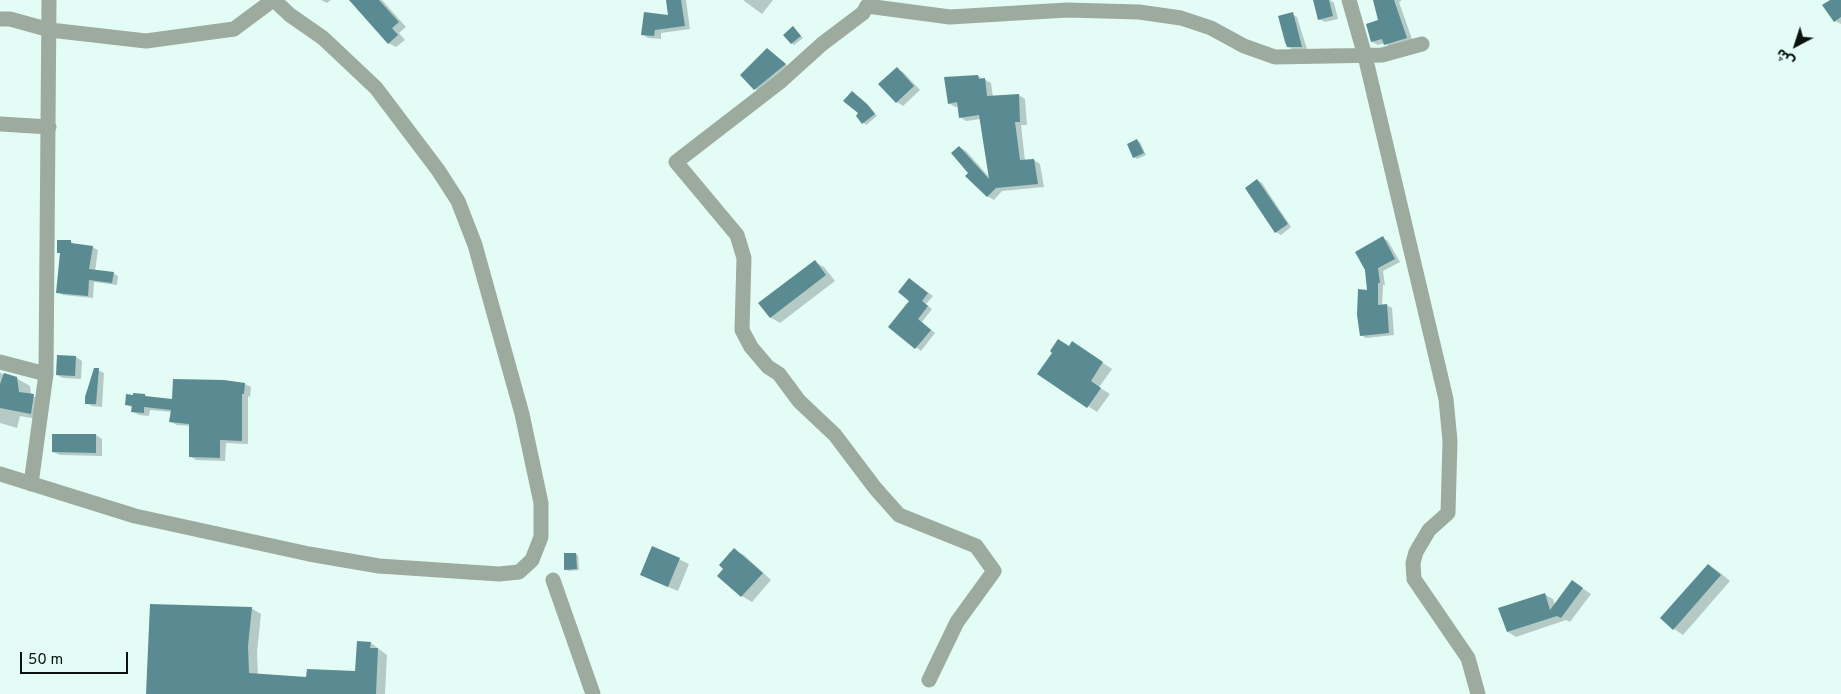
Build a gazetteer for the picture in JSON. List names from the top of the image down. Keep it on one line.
{"scale_bar":"50 m","north":"bottom left"}
